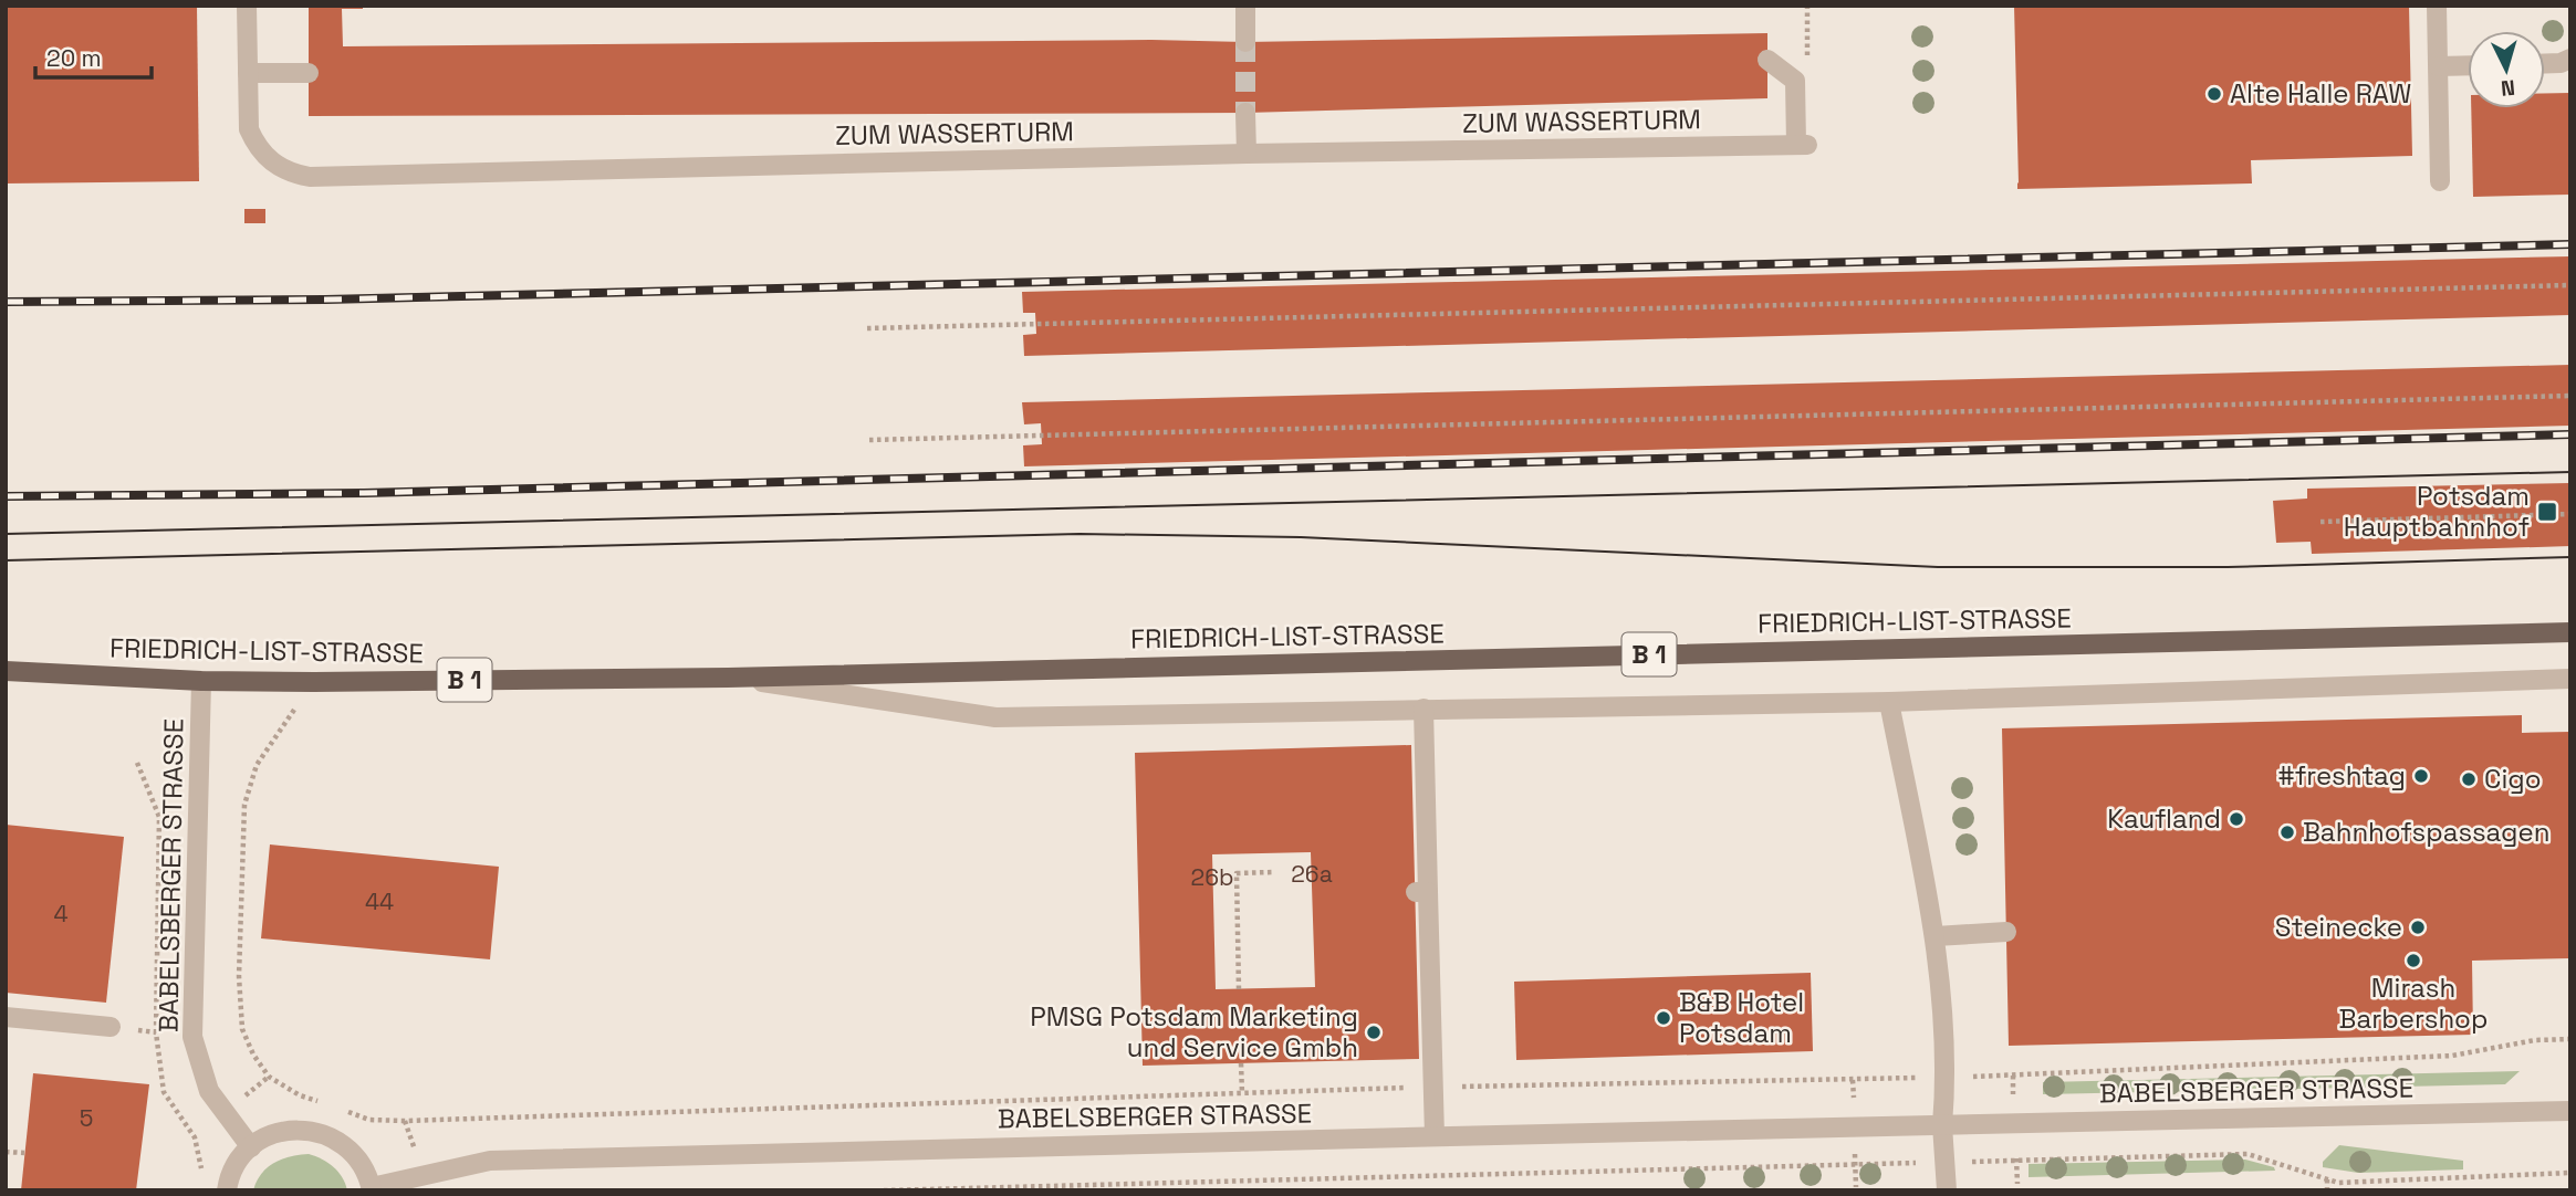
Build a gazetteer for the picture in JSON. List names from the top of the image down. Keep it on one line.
{"streets":{"main road":["FRIEDRICH-LIST-STRASSE","B 1"],"street":["ZUM WASSERTURM","BABELSBERGER STRASSE"]},"crossings":[["FRIEDRICH-LIST-STRASSE","BABELSBERGER STRASSE"]],"places":{"other":["Alte Halle RAW","#freshtag","Cigo","Kaufland","Bahnhofspassagen","Steinecke","Mirash Barbershop","B&B Hotel Potsdam","PMSG Potsdam Marketing und Service Gmbh"],"transit":["Potsdam Hauptbahnhof"]},"house_numbers":["26a","26b","44","4","5"],"scale_bar":"20 m","north":"bottom"}
